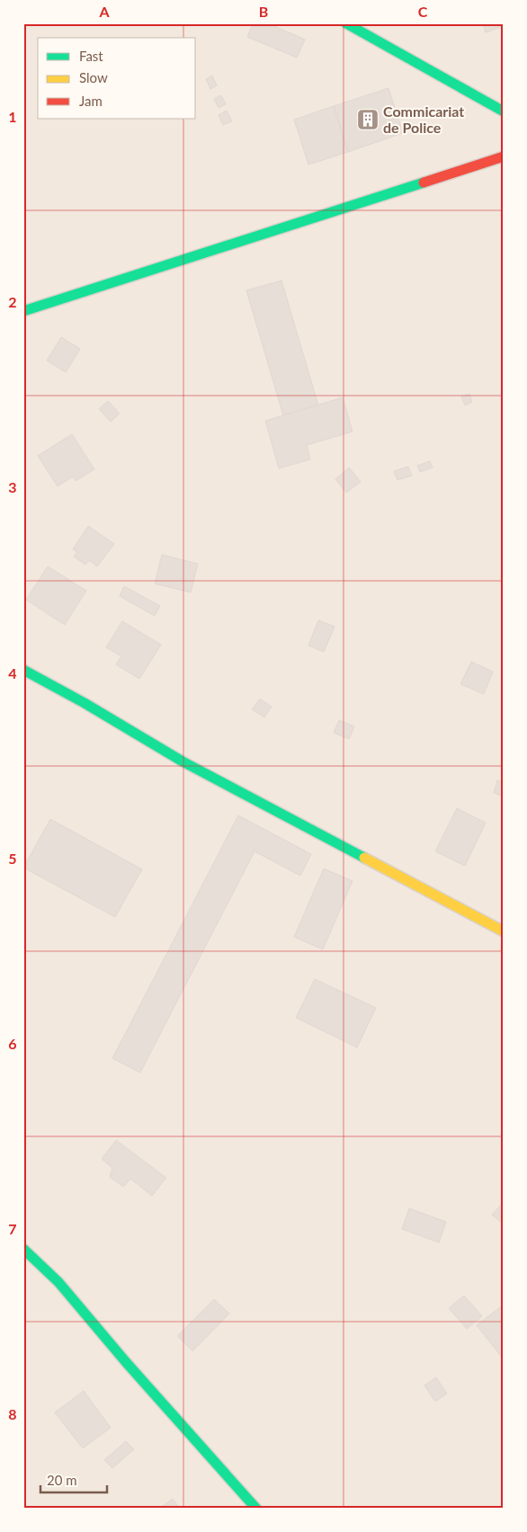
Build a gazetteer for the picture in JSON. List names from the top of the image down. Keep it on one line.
{"places":{"building":["Commicariat de Police"]},"legend":["Fast","Slow","Jam"],"scale_bar":"20 m","grid":{"columns":["A","B","C"],"rows":["1","2","3","4","5","6","7","8"]}}
